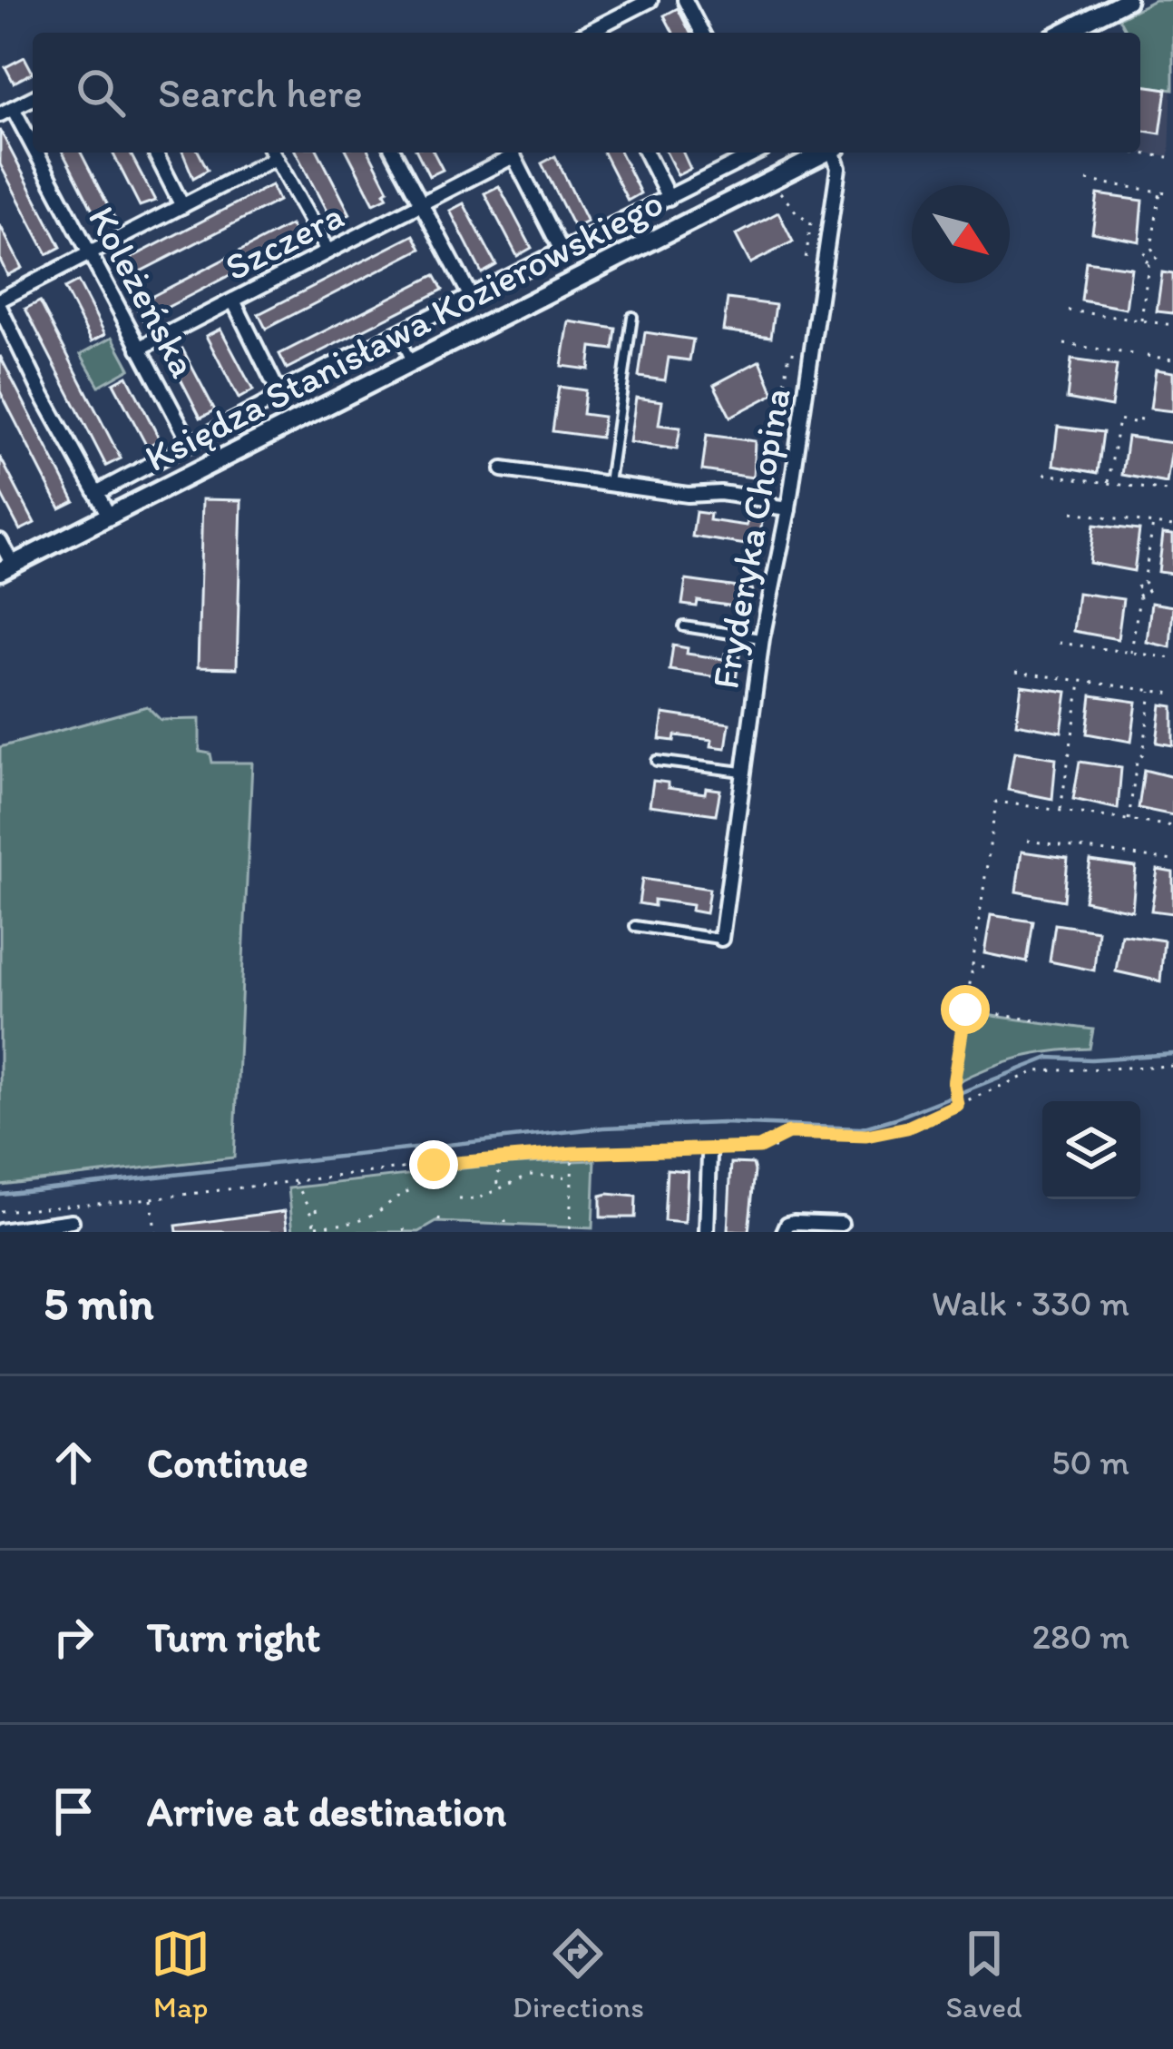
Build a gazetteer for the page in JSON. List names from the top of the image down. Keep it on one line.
{"streets":{"street":["Szczera","Koleżeńska","Księdza Stanisława Kozierowskiego","Fryderyka Chopina"]},"crossings":[["Szczera","Koleżeńska"]],"north":"bottom right","page":{"search":"Search here","heading":["5 min","Walk · 330 m"],"list":[["Continue","50 m"],["Turn right","280 m"],"Arrive at destination"],"nav":["Map","Directions","Saved"]}}
